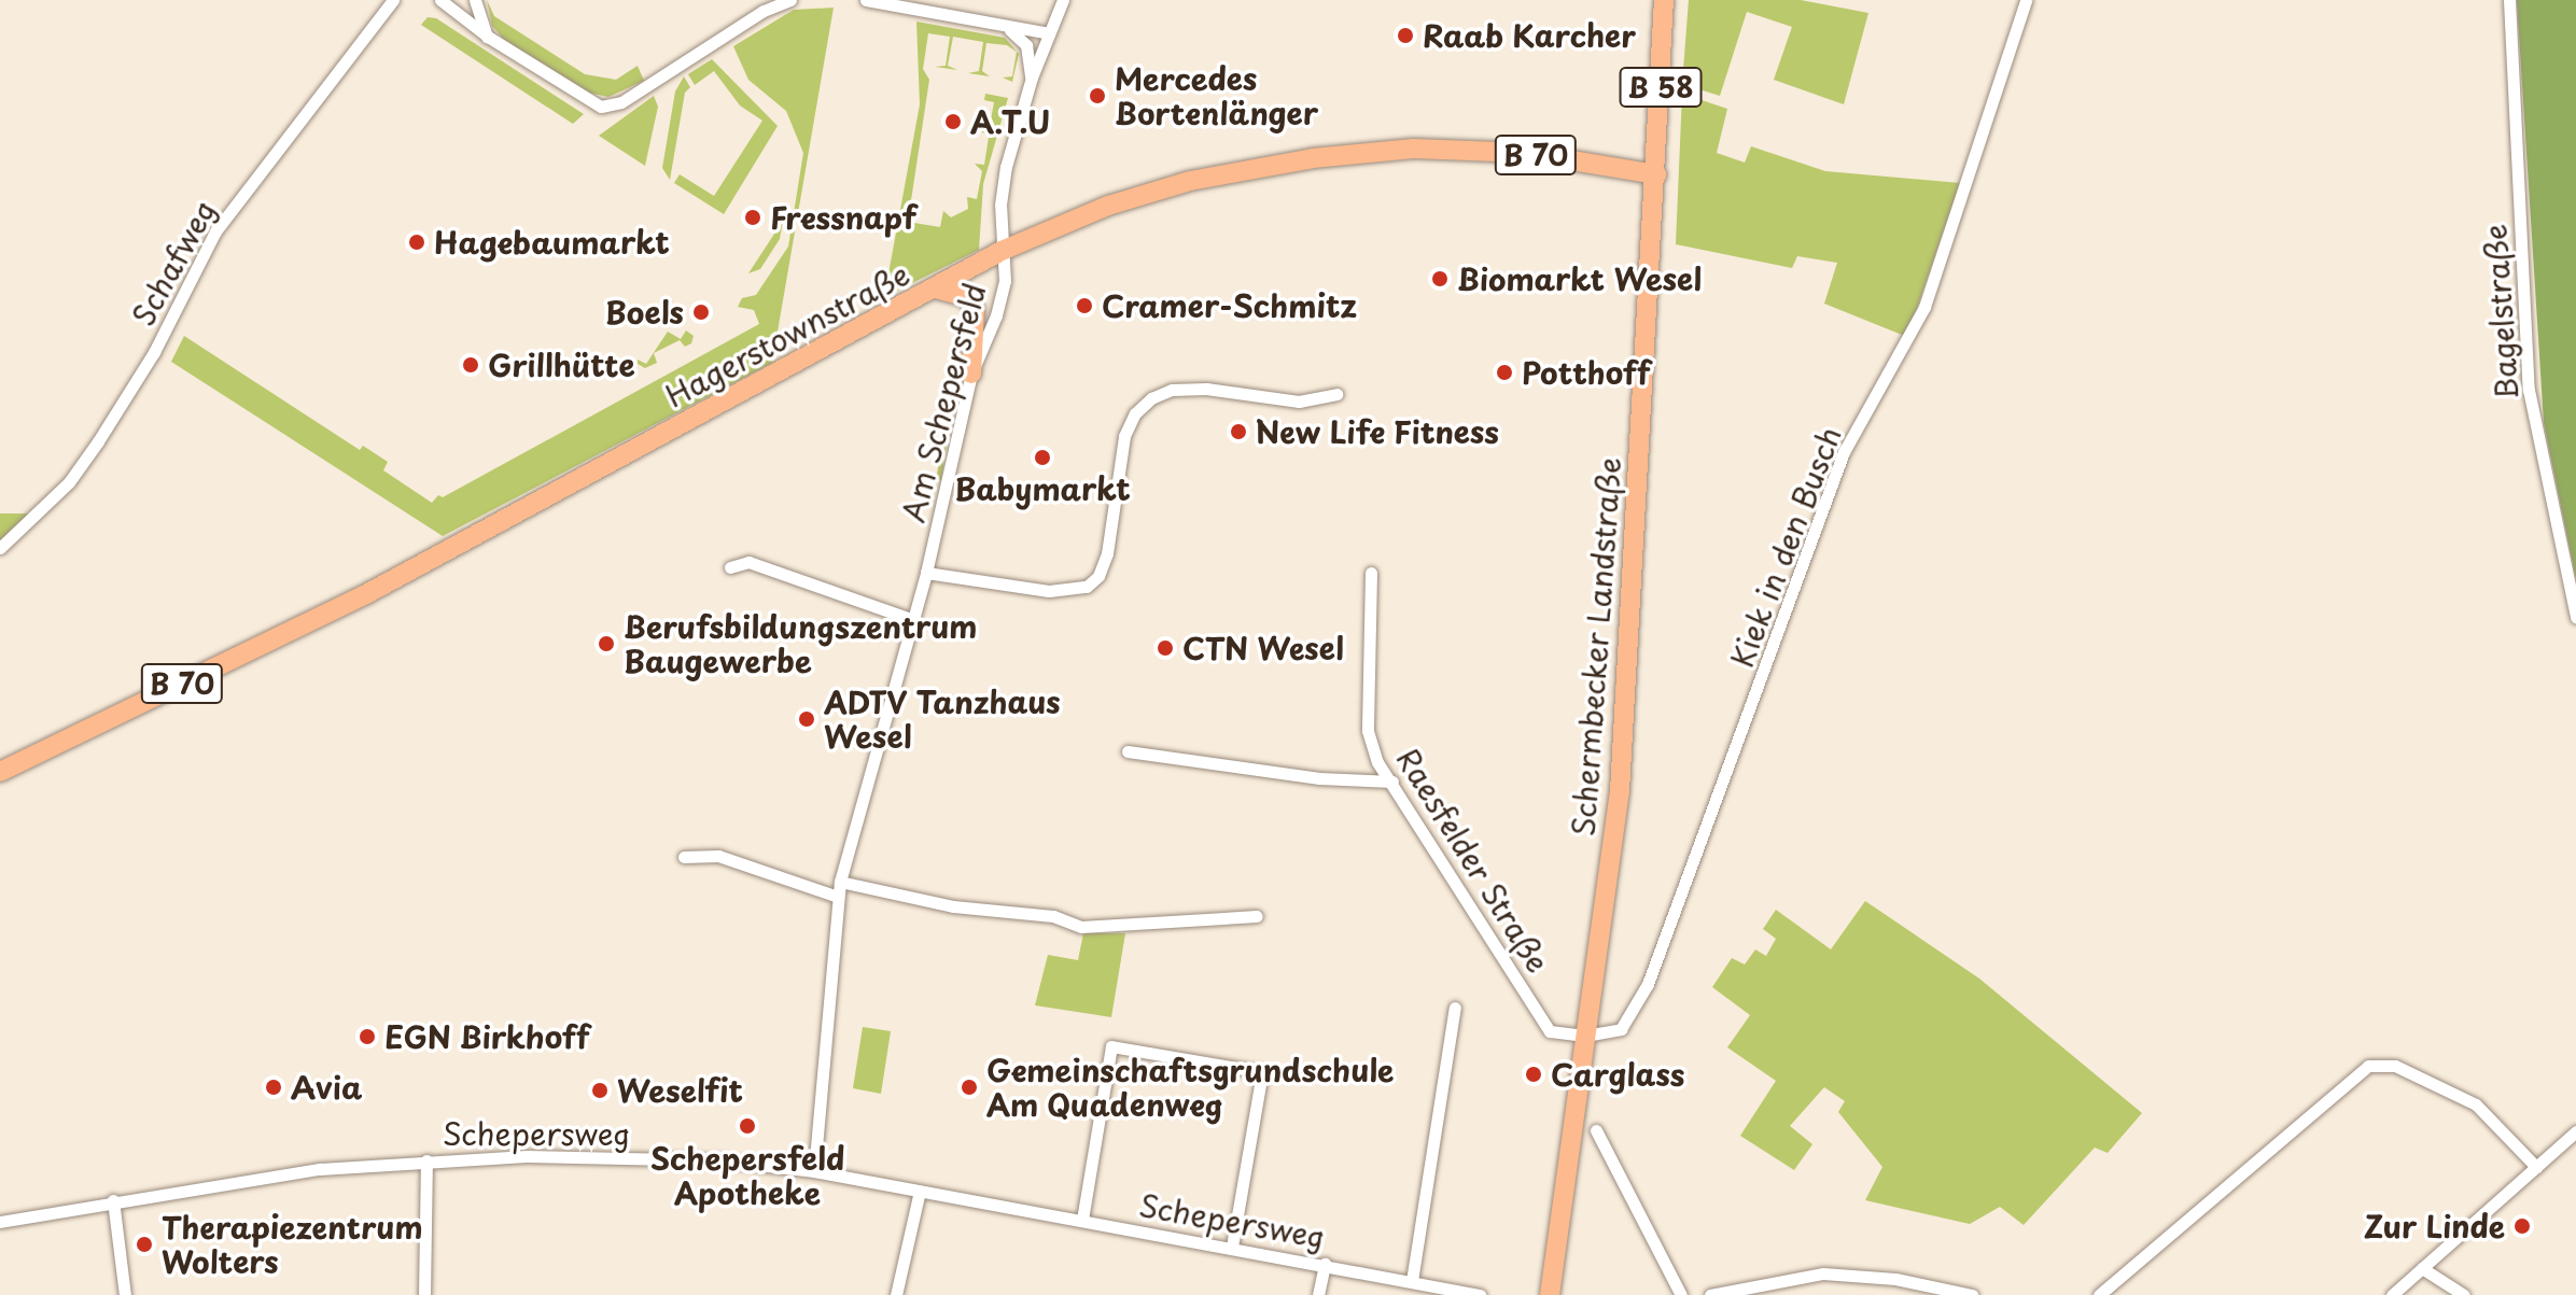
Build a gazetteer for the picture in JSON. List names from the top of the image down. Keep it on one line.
{"streets":{"main road":["B 58","B 70","Hagerstownstraße","Schermbecker Landstraße"],"street":["Schafweg","Bagelstraße","Am Schepersfeld","Kiek in den Busch","Raesfelder Straße","Schepersweg"]},"crossings":[["Hagerstownstraße","Am Schepersfeld"],["Hagerstownstraße","Schermbecker Landstraße"],["Am Schepersfeld","Schepersweg"],["Kiek in den Busch","Schermbecker Landstraße"],["Kiek in den Busch","Raesfelder Straße"],["Schermbecker Landstraße","Raesfelder Straße"]],"places":["Raab Karcher","Mercedes Bortenlänger","A.T.U","Fressnapf","Hagebaumarkt","Biomarkt Wesel","Cramer-Schmitz","Boels","Grillhütte","Potthoff","New Life Fitness","Babymarkt","Berufsbildungszentrum Baugewerbe","CTN Wesel","ADTV Tanzhaus Wesel","EGN Birkhoff","Carglass","Avia","Gemeinschaftsgrundschule Am Quadenweg","Weselfit","Schepersfeld Apotheke","Zur Linde","Therapiezentrum Wolters"]}
